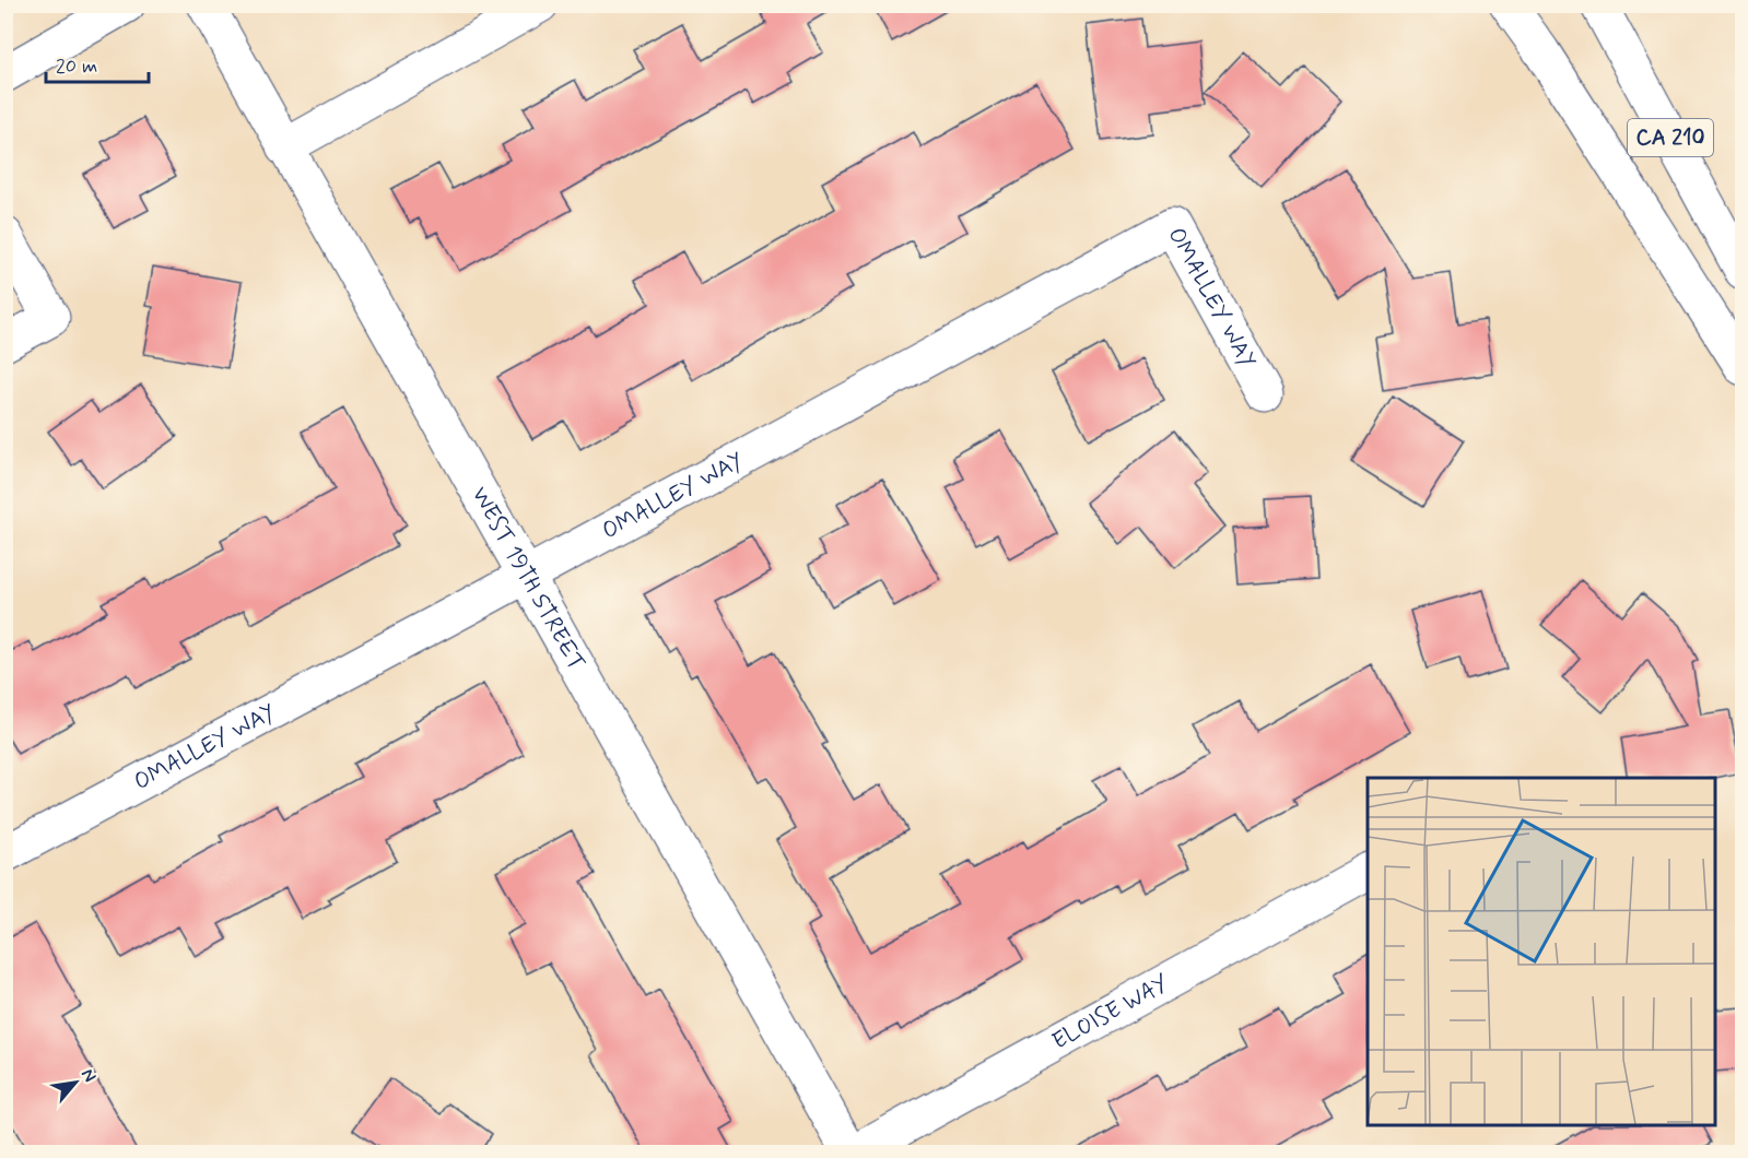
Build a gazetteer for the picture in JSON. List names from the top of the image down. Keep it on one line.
{"streets":{"main road":["CA 210","OMALLEY WAY","WEST 19TH STREET","ELOISE WAY"]},"crossings":[["OMALLEY WAY","WEST 19TH STREET"],["WEST 19TH STREET","ELOISE WAY"]],"scale_bar":"20 m","north":"top right"}
